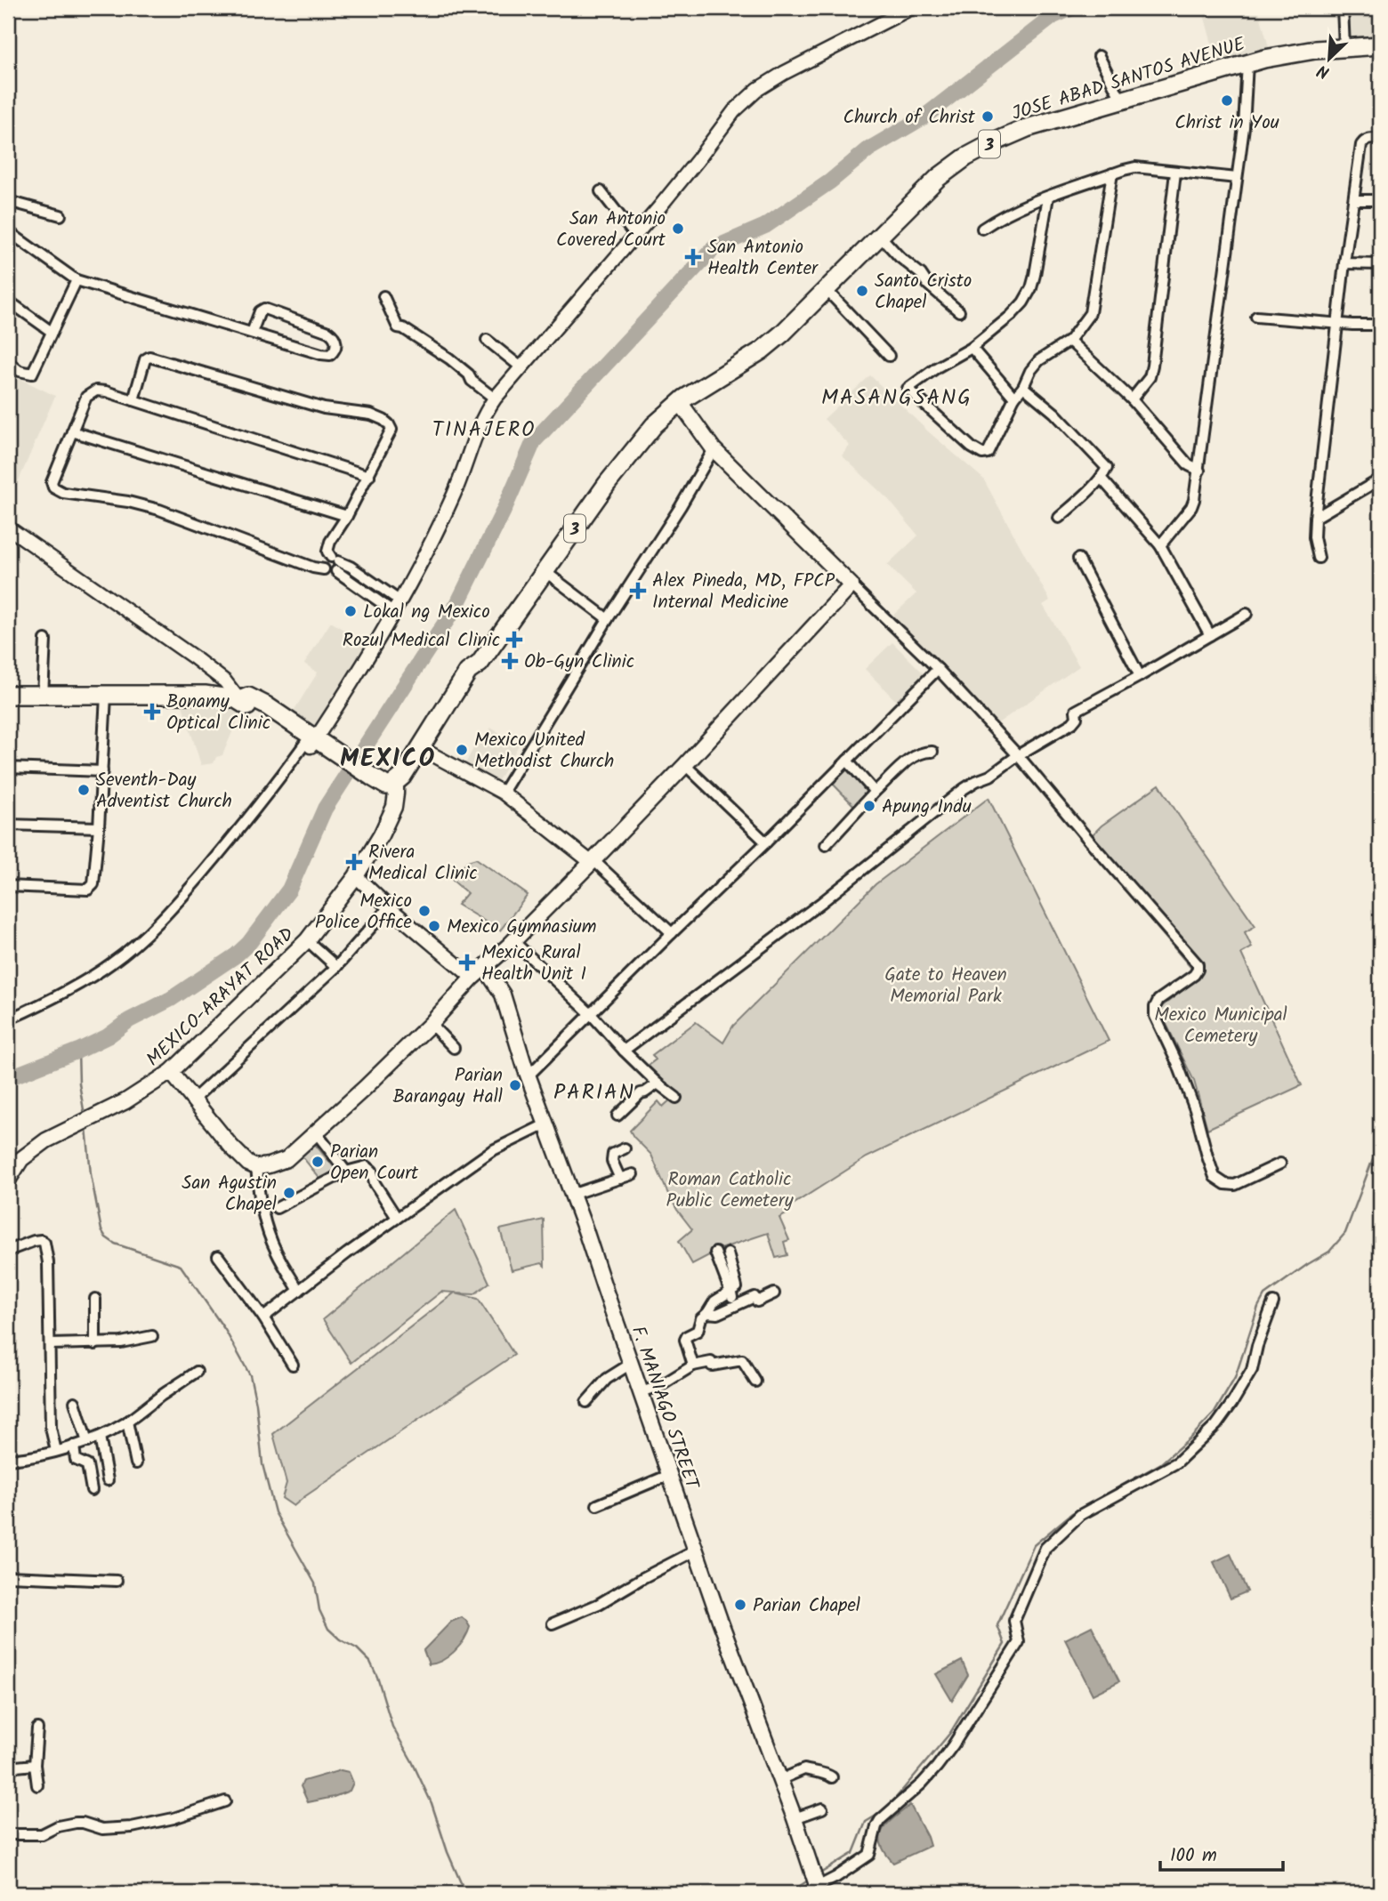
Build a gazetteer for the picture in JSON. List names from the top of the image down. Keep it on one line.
{"streets":{"highway":["JOSE ABAD SANTOS AVENUE","3"],"main road":["MEXICO-ARAYAT ROAD","F. MANIAGO STREET"]},"crossings":[["JOSE ABAD SANTOS AVENUE","MEXICO-ARAYAT ROAD"]],"districts":["MASANGSANG","TINAJERO","MEXICO","PARIAN"],"parks":["Gate to Heaven Memorial Park","Mexico Municipal Cemetery","Roman Catholic Public Cemetery"],"places":{"other":["Christ in You","Church of Christ","San Antonio Covered Court","Santo Cristo Chapel","Lokal ng Mexico","Mexico United Methodist Church","Seventh-Day Adventist Church","Apung Indu","Mexico Police Office","Mexico Gymnasium","Parian Barangay Hall","Parian Open Court","San Agustin Chapel","Parian Chapel"],"health":["San Antonio Health Center","Alex Pineda, MD, FPCP Internal Medicine","Rozul Medical Clinic","Ob-Gyn Clinic","Bonamy Optical Clinic","Rivera Medical Clinic","Mexico Rural Health Unit I"]},"scale_bar":"100 m","north":"bottom left"}
